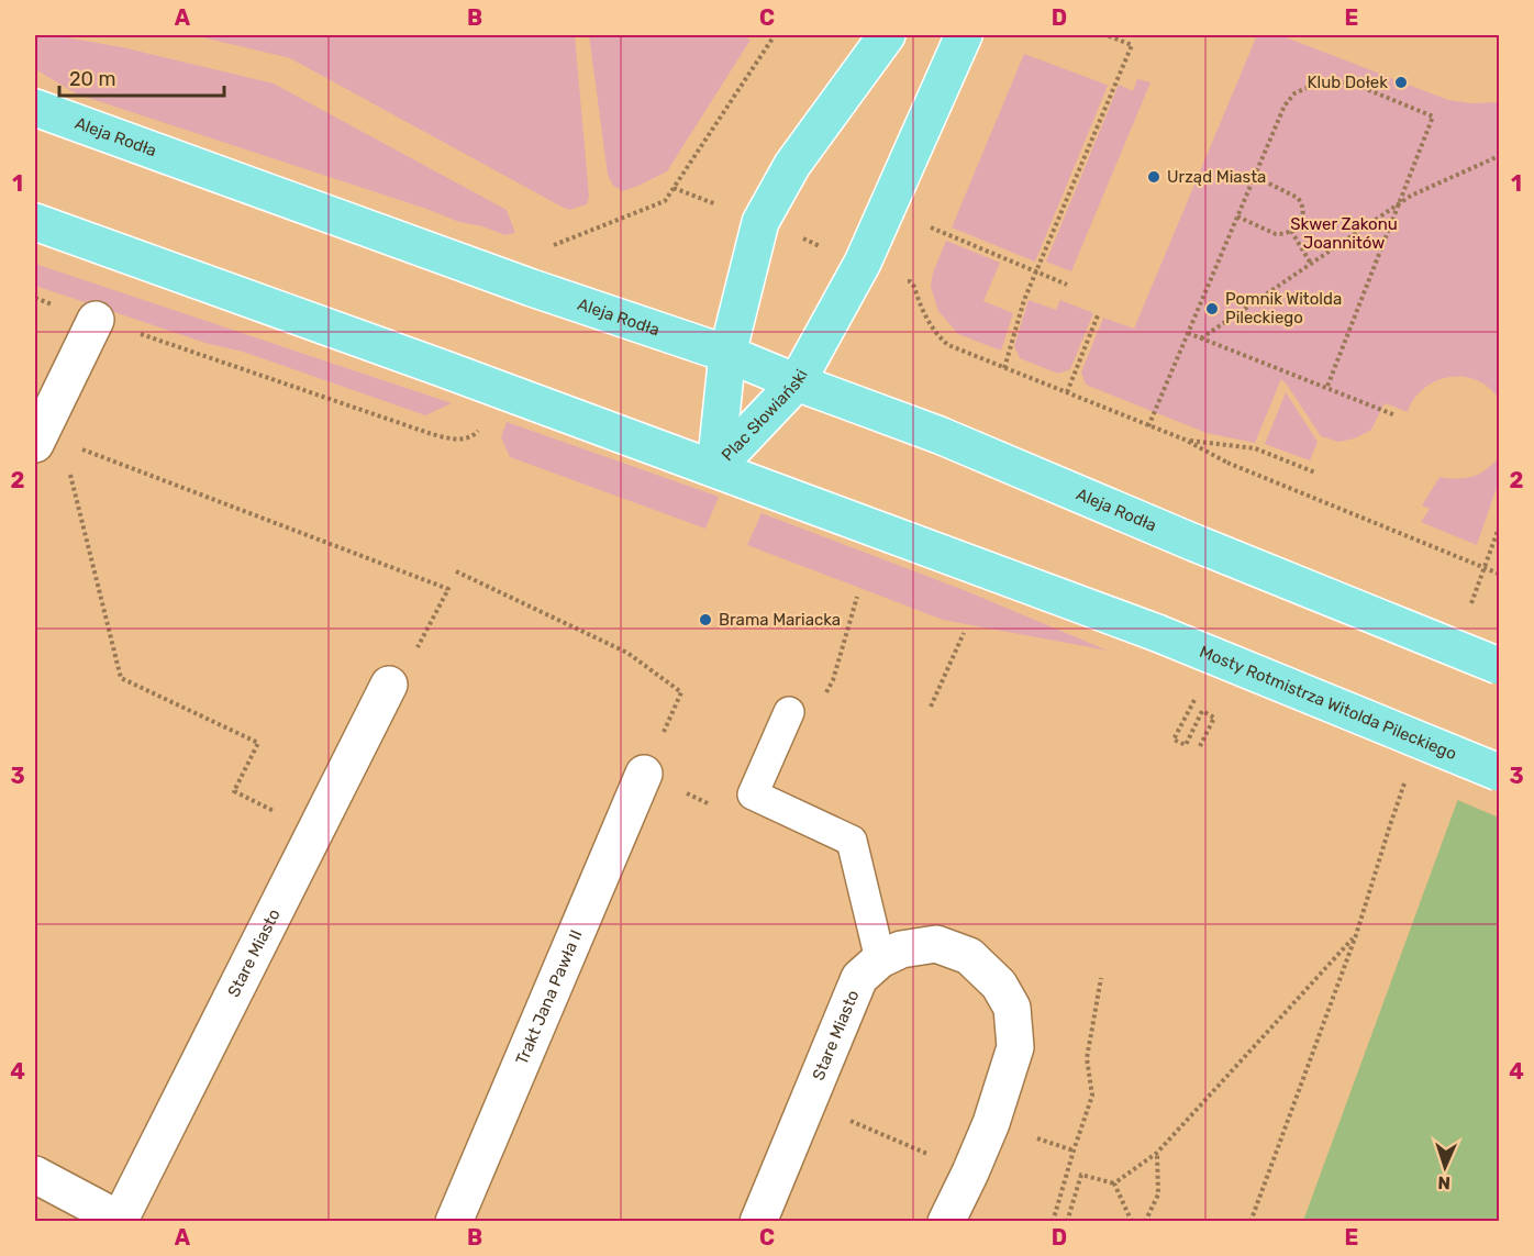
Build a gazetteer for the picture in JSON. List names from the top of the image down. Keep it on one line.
{"streets":{"main road":["Aleja Rodła","Plac Słowiański","Mosty Rotmistrza Witolda Pileckiego"],"street":["Stare Miasto","Trakt Jana Pawła II"]},"crossings":[["Aleja Rodła","Plac Słowiański"],["Plac Słowiański","Mosty Rotmistrza Witolda Pileckiego"]],"parks":["Skwer Zakonu Joannitów"],"places":["Klub Dołek","Urząd Miasta","Pomnik Witolda Pileckiego","Brama Mariacka"],"scale_bar":"20 m","north":"bottom","grid":{"columns":["A","B","C","D","E"],"rows":["1","2","3","4"]}}
